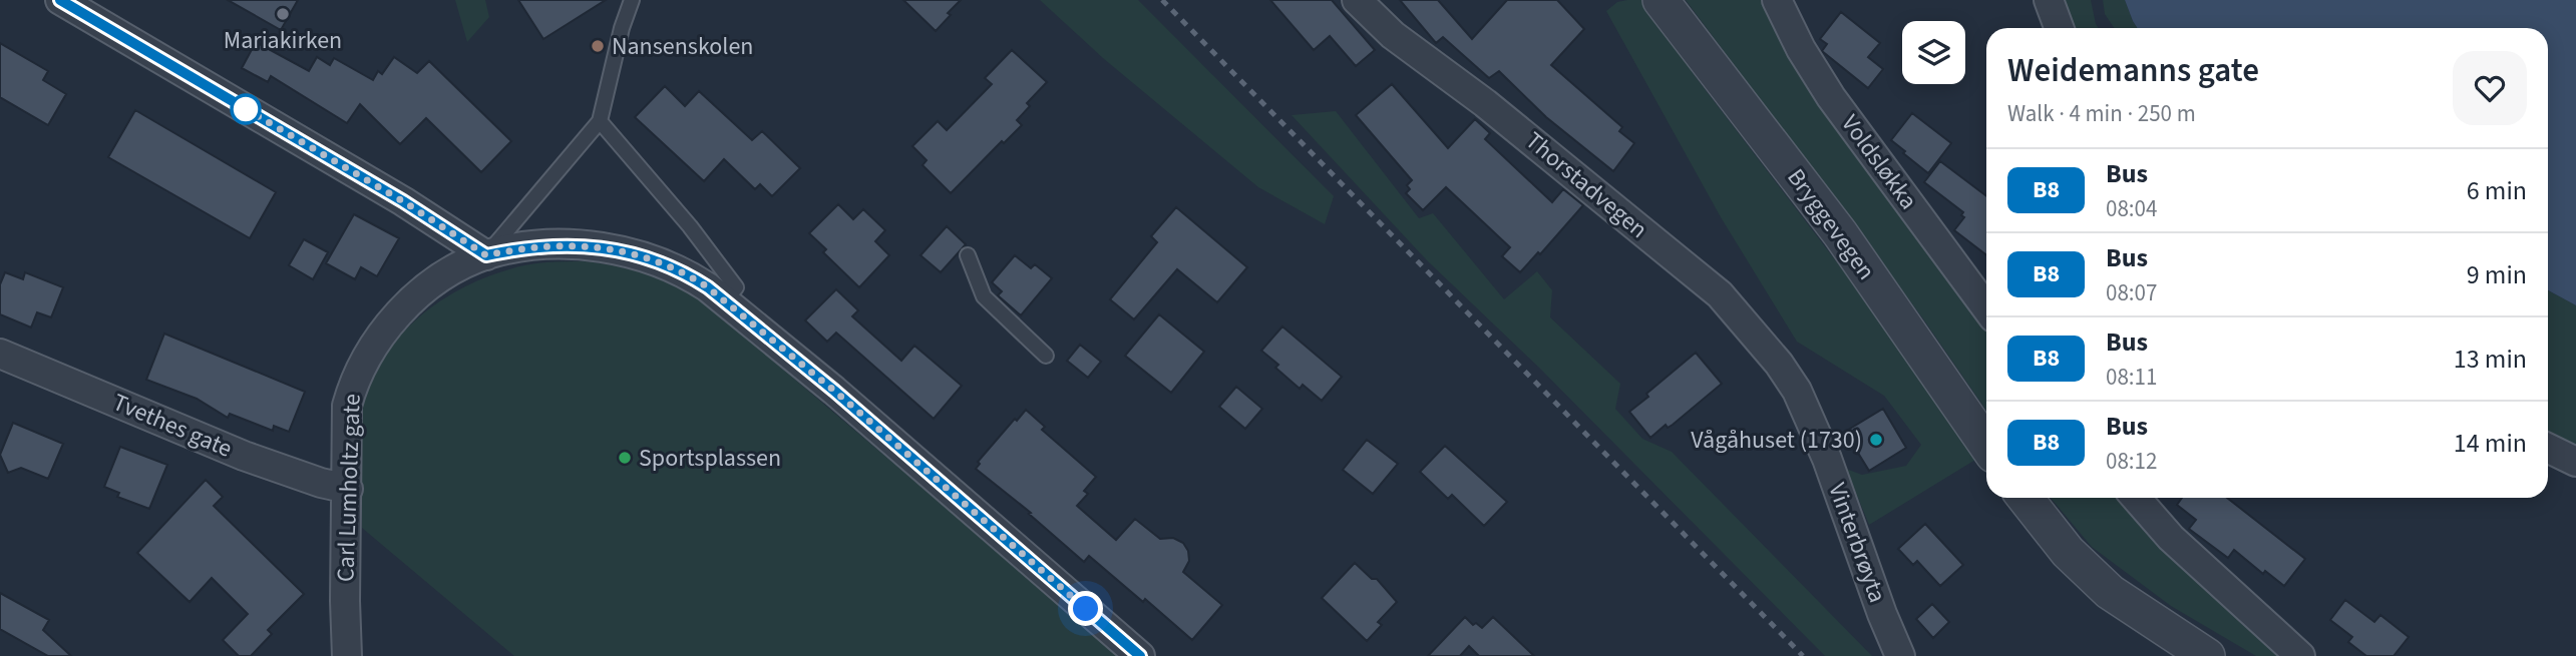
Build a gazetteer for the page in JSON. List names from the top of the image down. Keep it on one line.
{"streets":{"street":["Voldsløkka","Thorstadvegen","Bryggevegen","Tvethes gate","Carl Lumholtz gate","Vinterbrøyta"]},"crossings":[["Thorstadvegen","Vinterbrøyta"],["Tvethes gate","Carl Lumholtz gate"]],"places":["Mariakirken","Nansenskolen","Vågåhuset (1730)","Sportsplassen"],"lines":["bus line B8"],"page":{"heading":["Weidemanns gate","Walk · 4 min · 250 m"],"list":[{"mark":"B8","name":"Bus","note":"08:04","value":"6 min"},{"mark":"B8","name":"Bus","note":"08:07","value":"9 min"},{"mark":"B8","name":"Bus","note":"08:11","value":"13 min"},{"mark":"B8","name":"Bus","note":"08:12","value":"14 min"}]}}
